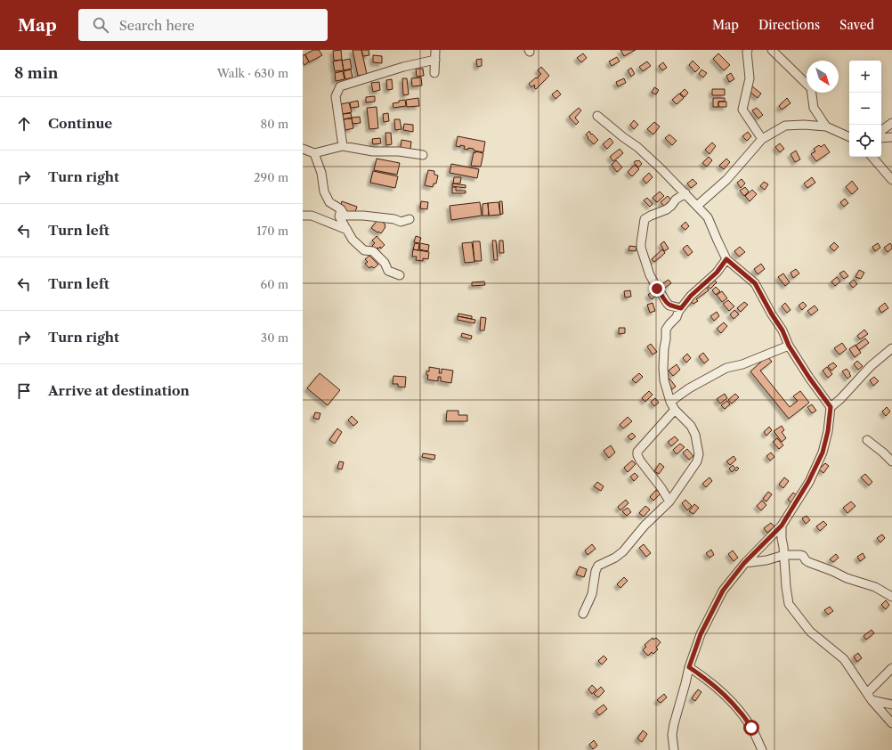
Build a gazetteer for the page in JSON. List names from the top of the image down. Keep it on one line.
{"north":"bottom right","page":{"header":"Map","search":"Search here","nav":["Map","Directions","Saved"],"heading":["8 min","Walk · 630 m"],"map_buttons":["+","−"],"list":[["Continue","80 m"],["Turn right","290 m"],["Turn left","170 m"],["Turn left","60 m"],["Turn right","30 m"],"Arrive at destination"]}}
